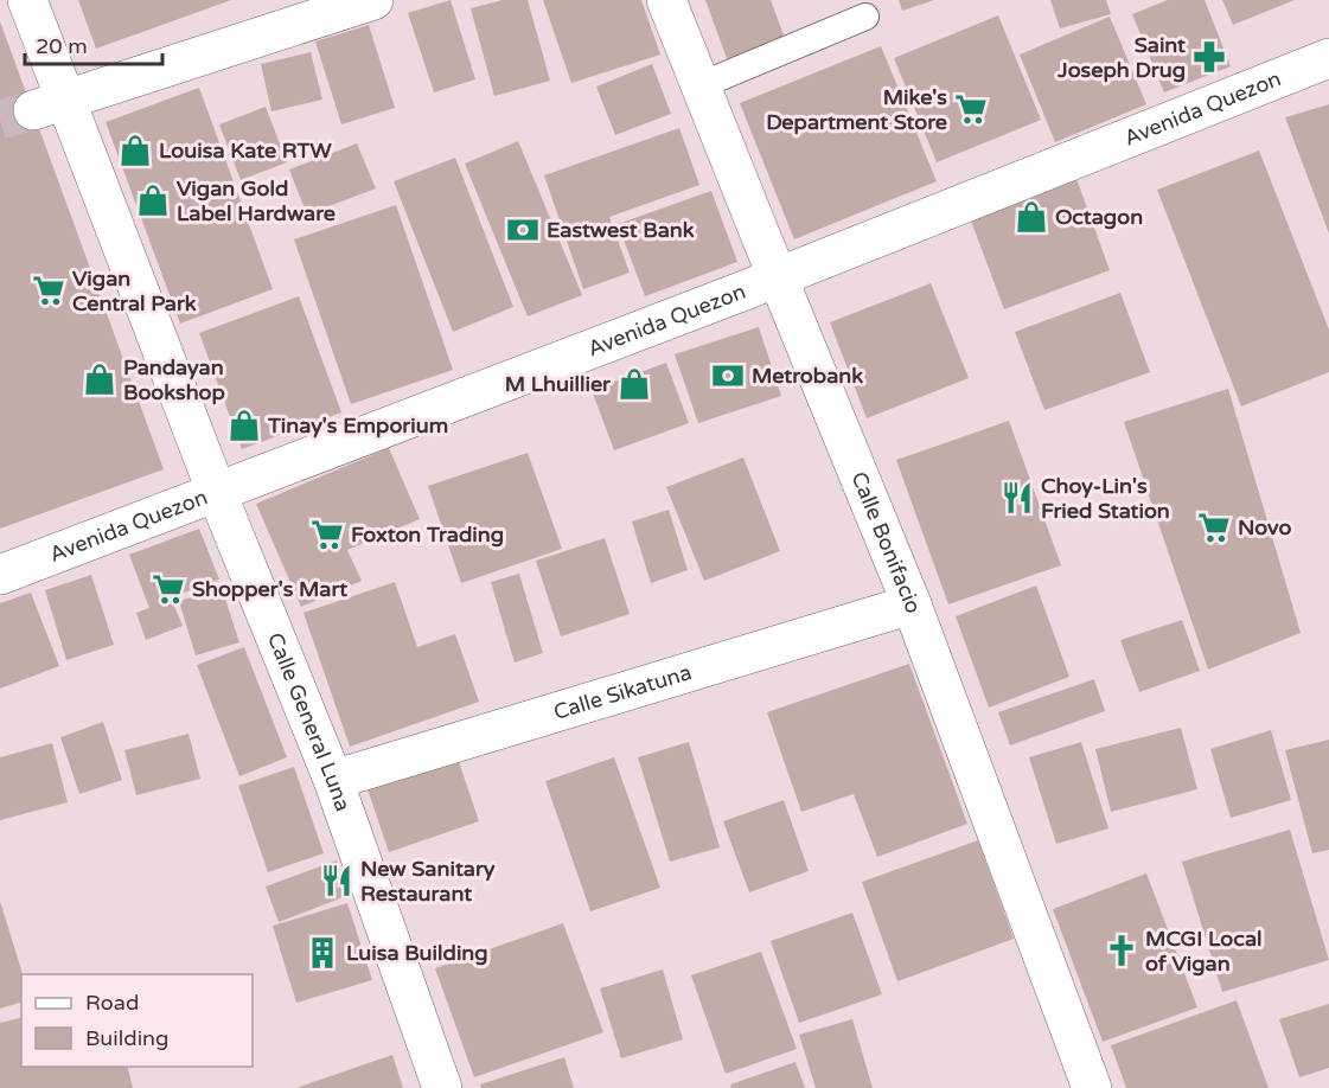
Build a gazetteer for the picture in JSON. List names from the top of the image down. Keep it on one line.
{"streets":{"street":["Avenida Quezon","Calle Bonifacio","Calle Sikatuna","Calle General Luna"]},"crossings":[["Avenida Quezon","Calle Bonifacio"],["Avenida Quezon","Calle General Luna"],["Calle Bonifacio","Calle Sikatuna"],["Calle Sikatuna","Calle General Luna"]],"places":{"pharmacy":["Saint Joseph Drug"],"supermarket":["Mike's Department Store","Vigan Central Park","Novo","Foxton Trading","Shopper's Mart"],"shop":["Louisa Kate RTW","Vigan Gold Label Hardware","Octagon","Pandayan Bookshop","M Lhuillier","Tinay's Emporium"],"bank":["Eastwest Bank","Metrobank"],"restaurant":["Choy-Lin's Fried Station","New Sanitary Restaurant"],"church":["MCGI Local of Vigan"],"building":["Luisa Building"]},"legend":["Road","Building"],"scale_bar":"20 m"}
